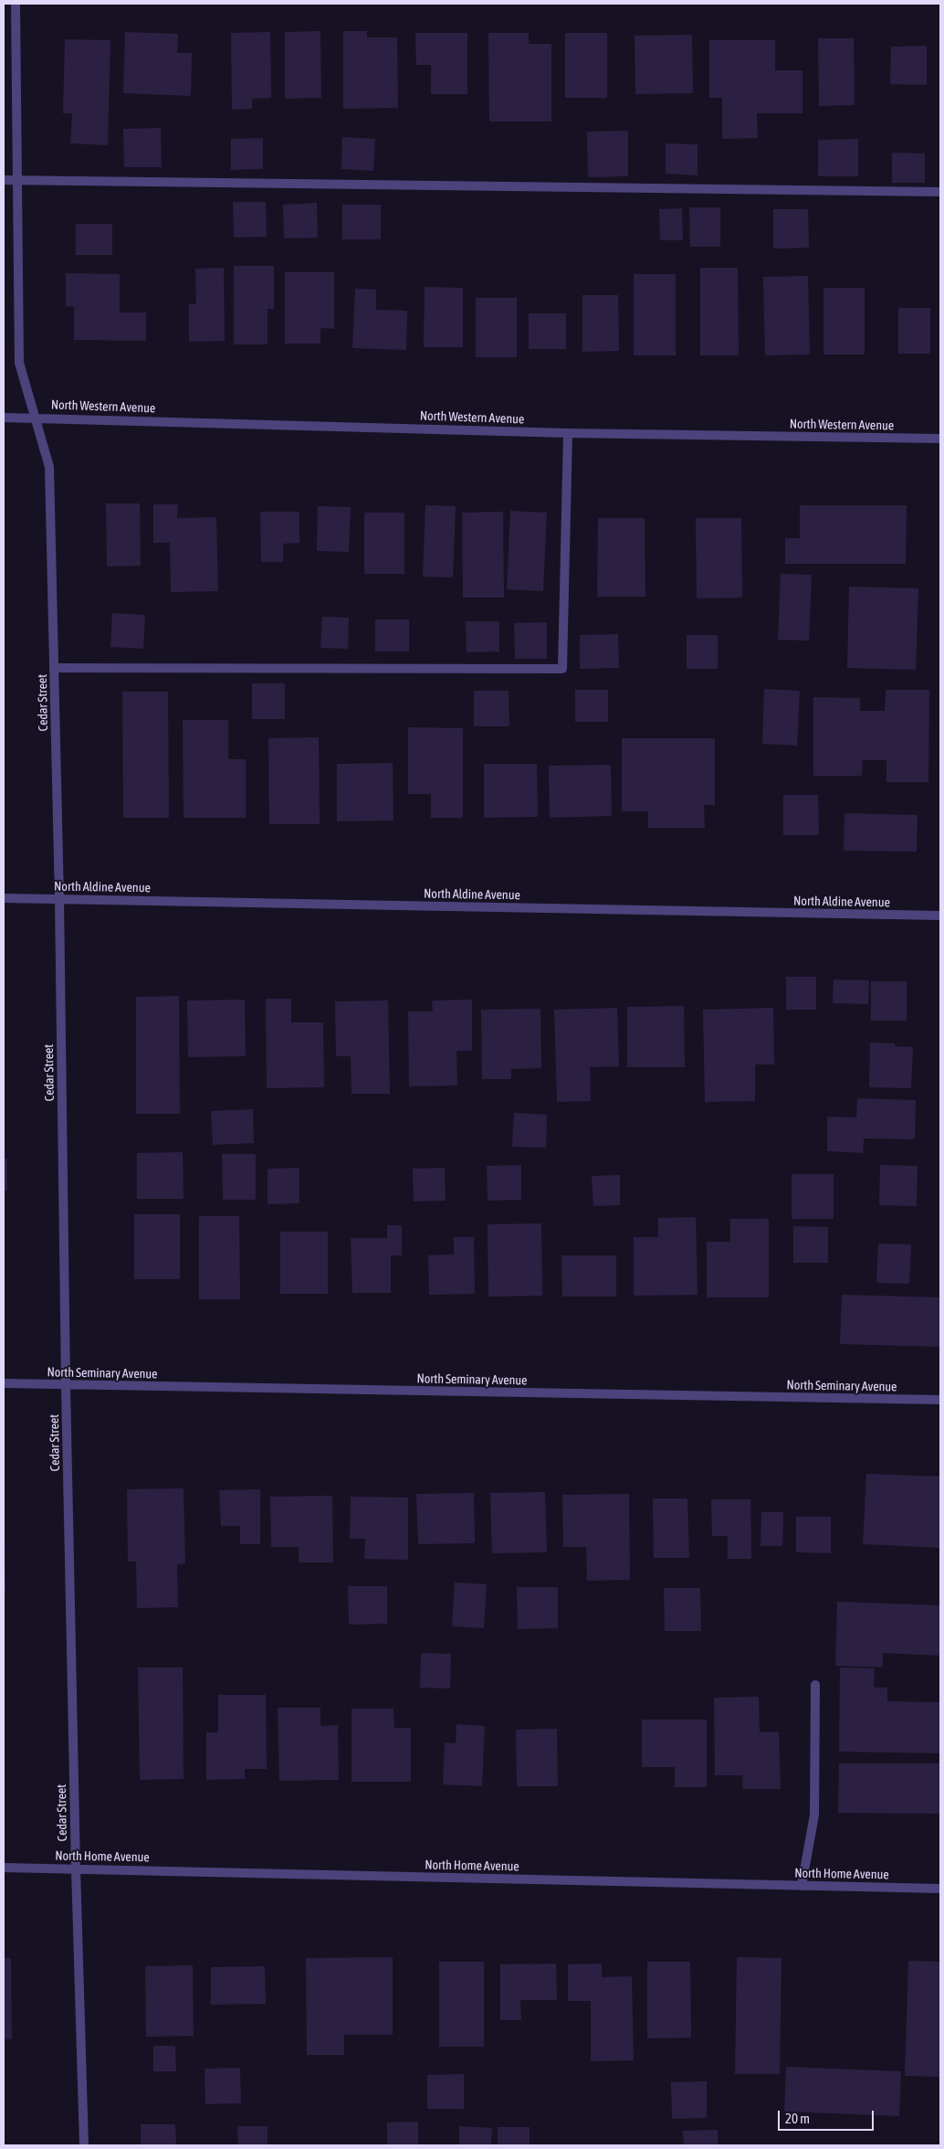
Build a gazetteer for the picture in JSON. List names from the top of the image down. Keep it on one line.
{"streets":{"street":["North Western Avenue","Cedar Street","North Aldine Avenue","North Seminary Avenue","North Home Avenue"]},"crossings":[["North Western Avenue","Cedar Street"],["Cedar Street","North Aldine Avenue"],["Cedar Street","North Seminary Avenue"],["Cedar Street","North Home Avenue"]],"scale_bar":"20 m"}
